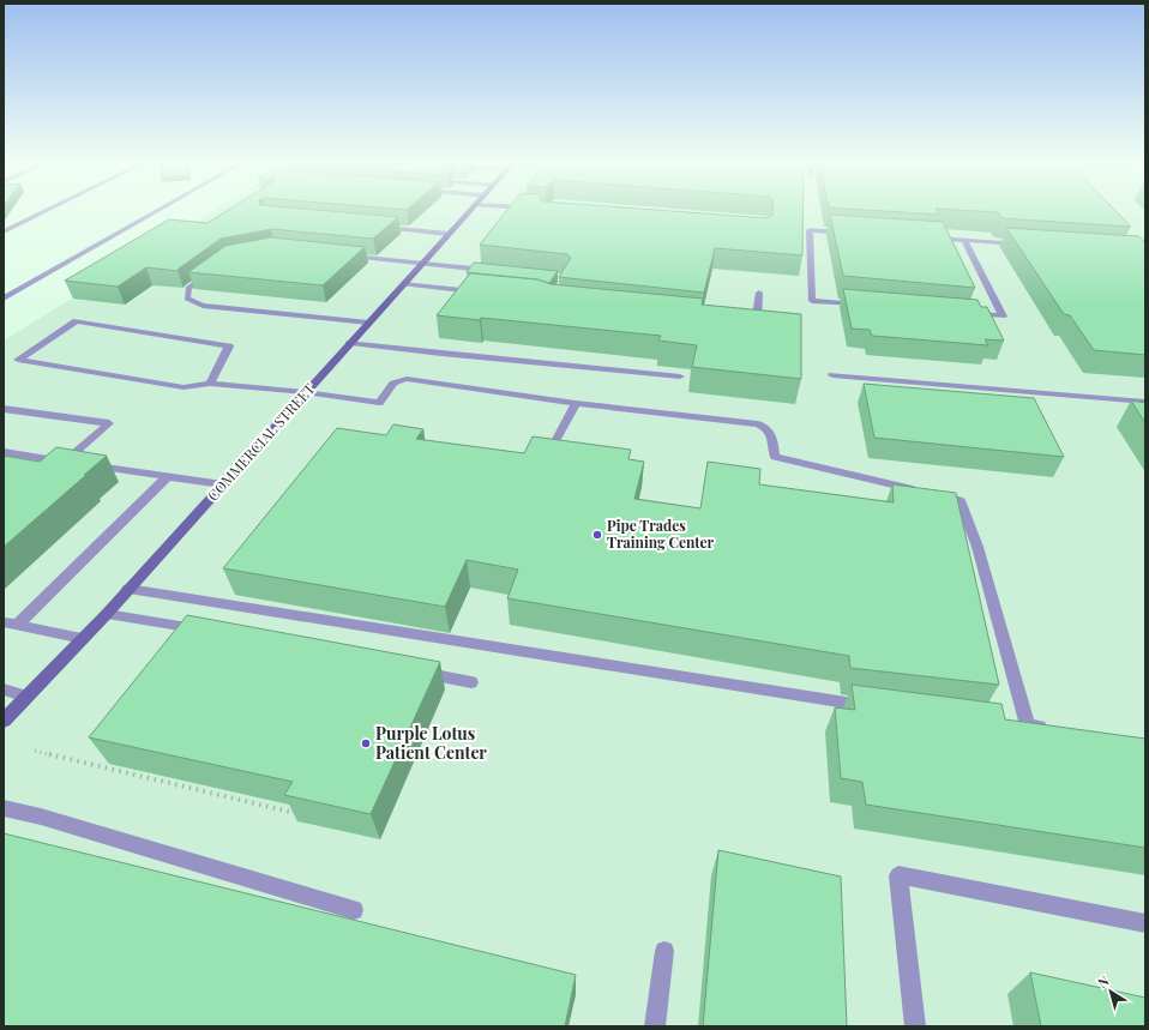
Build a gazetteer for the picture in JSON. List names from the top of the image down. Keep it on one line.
{"streets":{"main road":["COMMERCIAL STREET"]},"places":["Pipe Trades Training Center","Purple Lotus Patient Center"],"north":"top left"}
